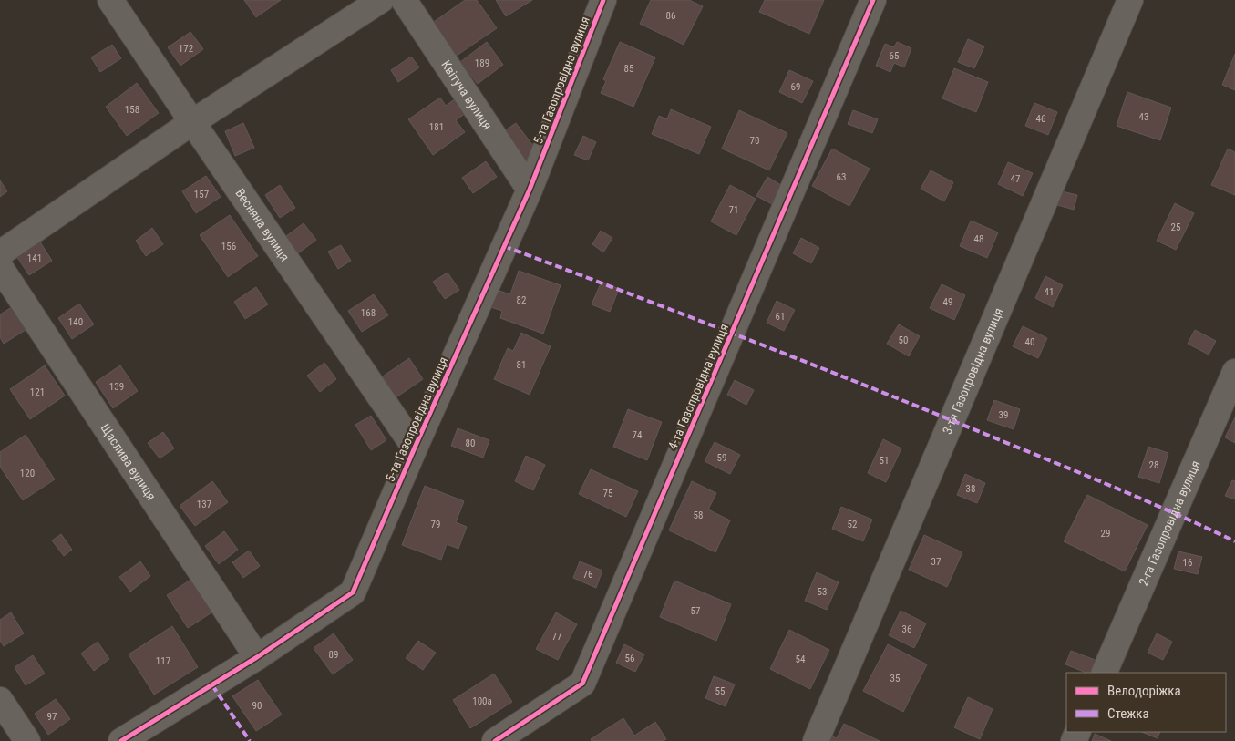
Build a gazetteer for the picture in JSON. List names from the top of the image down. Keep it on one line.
{"streets":{"street":["5-та Газопровідна вулиця","Квітуча вулиця","Весняна вулиця","3-тя Газопровідна вулиця","4-та Газопровідна вулиця","Щаслива вулиця","2-га Газопровідна вулиця"]},"crossings":[["5-та Газопровідна вулиця","Квітуча вулиця"],["5-та Газопровідна вулиця","Весняна вулиця"],["5-та Газопровідна вулиця","Щаслива вулиця"]],"house_numbers":["86","172","65","189","85","69","158","43","46","181","70","63","47","157","71","25","48","156","141","41","82","49","168","61","140","50","40","81","139","121","39","74","80","59","51","28","120","38","75","137","58","79","52","29","37","16","76","53","57","36","77","89","56","54","117","35","55","100а","90","97"],"legend":["Велодоріжка","Стежка"]}
